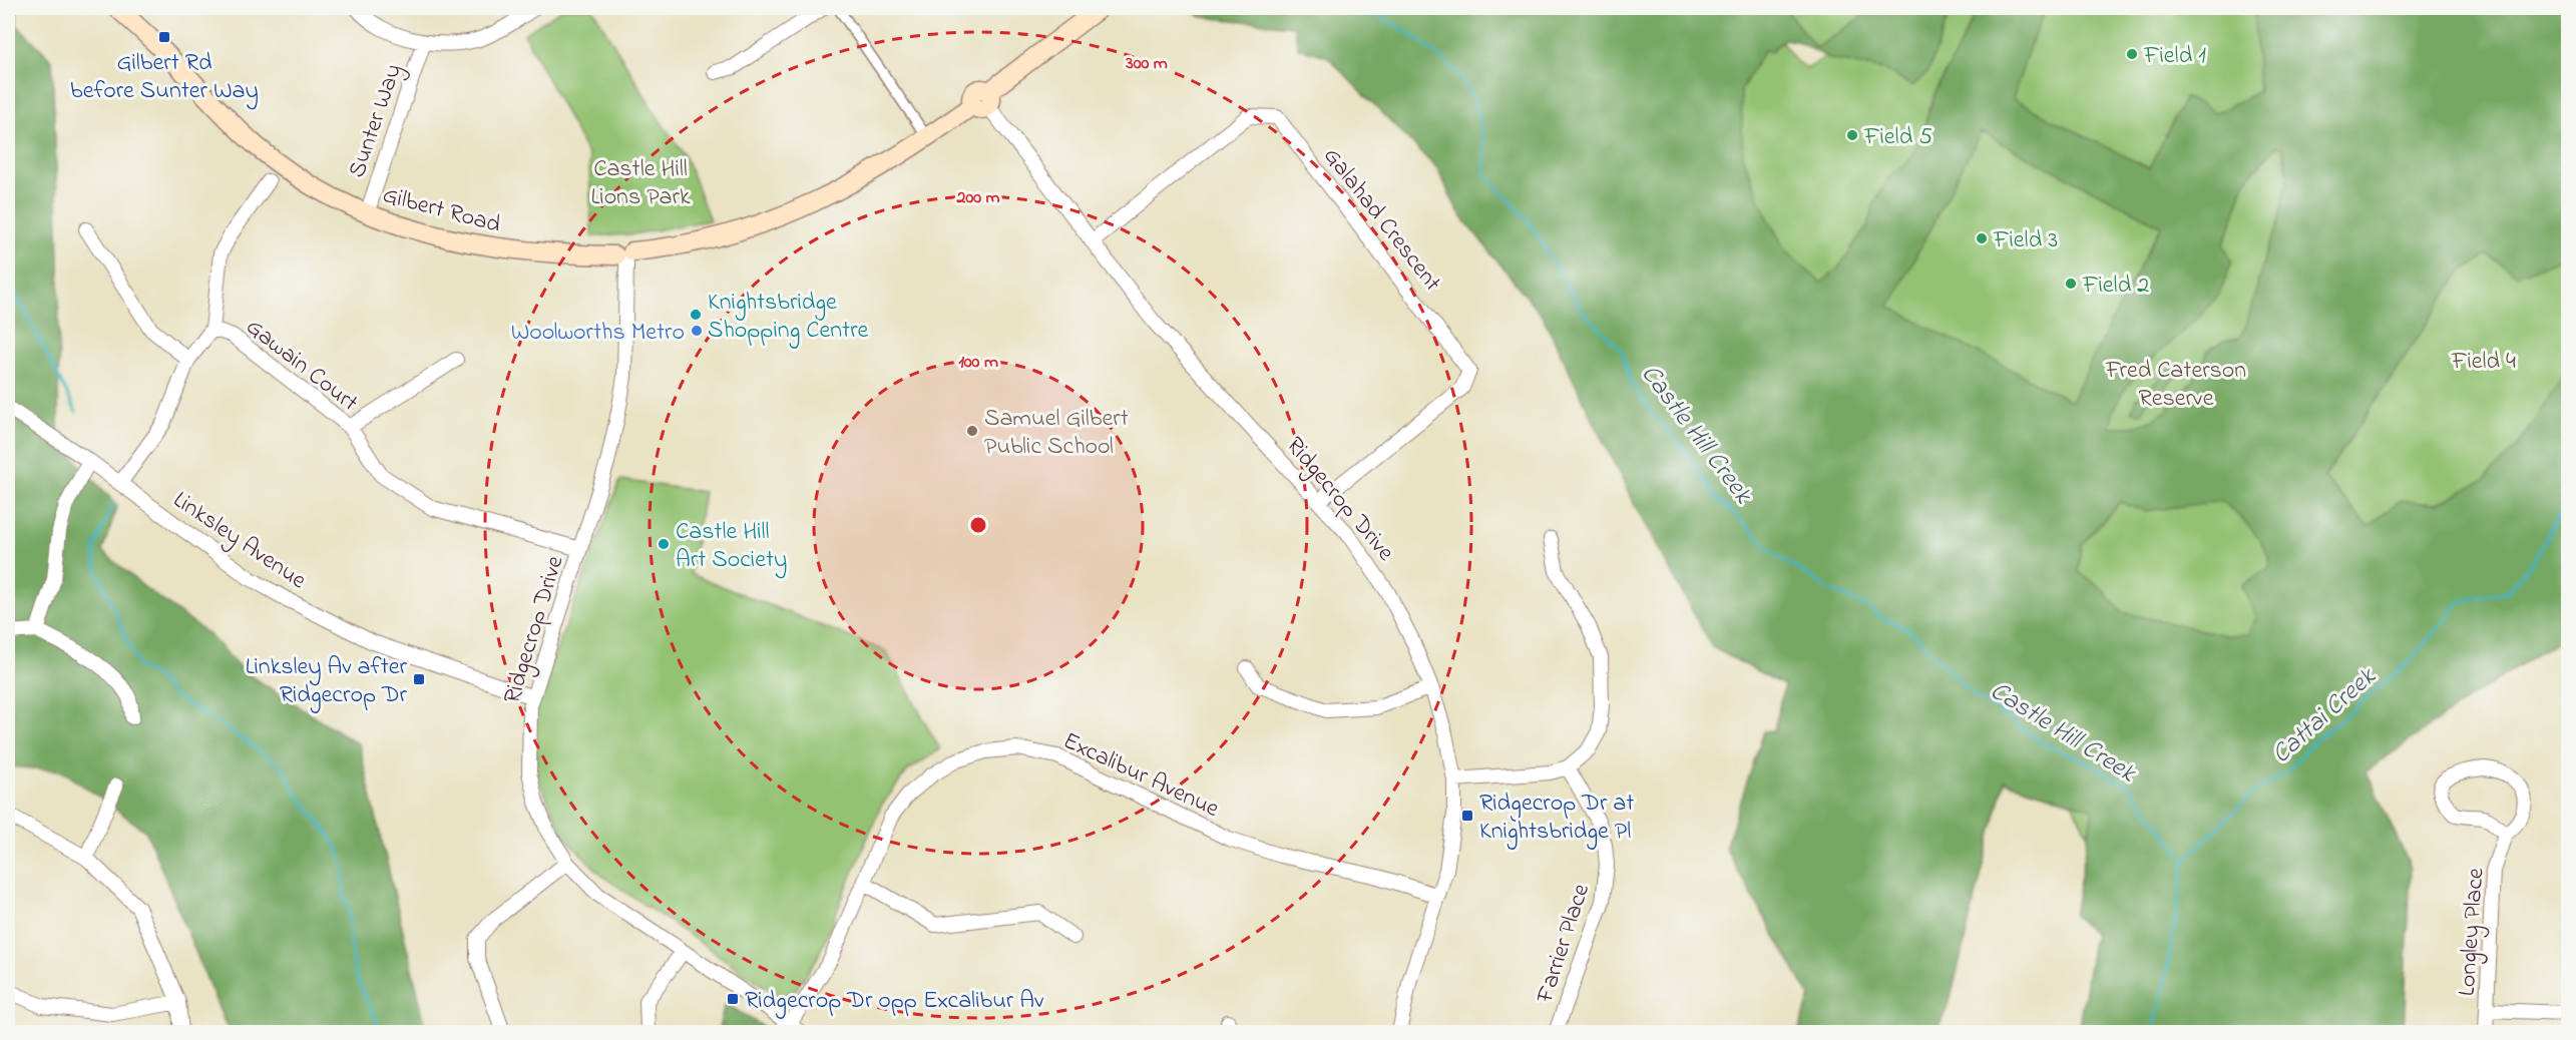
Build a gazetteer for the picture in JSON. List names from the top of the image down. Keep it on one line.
{"streets":{"main road":["Gilbert Road"],"street":["Sunter Way","Galahad Crescent","Gawain Court","Ridgecrop Drive","Linksley Avenue","Excalibur Avenue","Longley Place","Farrier Place"]},"crossings":[["Sunter Way","Gilbert Road"],["Gilbert Road","Ridgecrop Drive"],["Galahad Crescent","Ridgecrop Drive"],["Gawain Court","Ridgecrop Drive"],["Gawain Court","Linksley Avenue"],["Ridgecrop Drive","Linksley Avenue"],["Ridgecrop Drive","Excalibur Avenue"]],"water":["Castle Hill Creek","Cattai Creek"],"parks":["Castle Hill Lions Park","Field 4","Fred Caterson Reserve"],"places":{"transit":["Gilbert Rd before Sunter Way","Linksley Av after Ridgecrop Dr","Ridgecrop Dr at Knightsbridge Pl","Ridgecrop Dr opp Excalibur Av"],"other":["Field 1","Field 5","Field 3","Field 2","Knightsbridge Shopping Centre","Woolworths Metro","Samuel Gilbert Public School","Castle Hill Art Society"]},"rings":["300 m","200 m","100 m"]}
